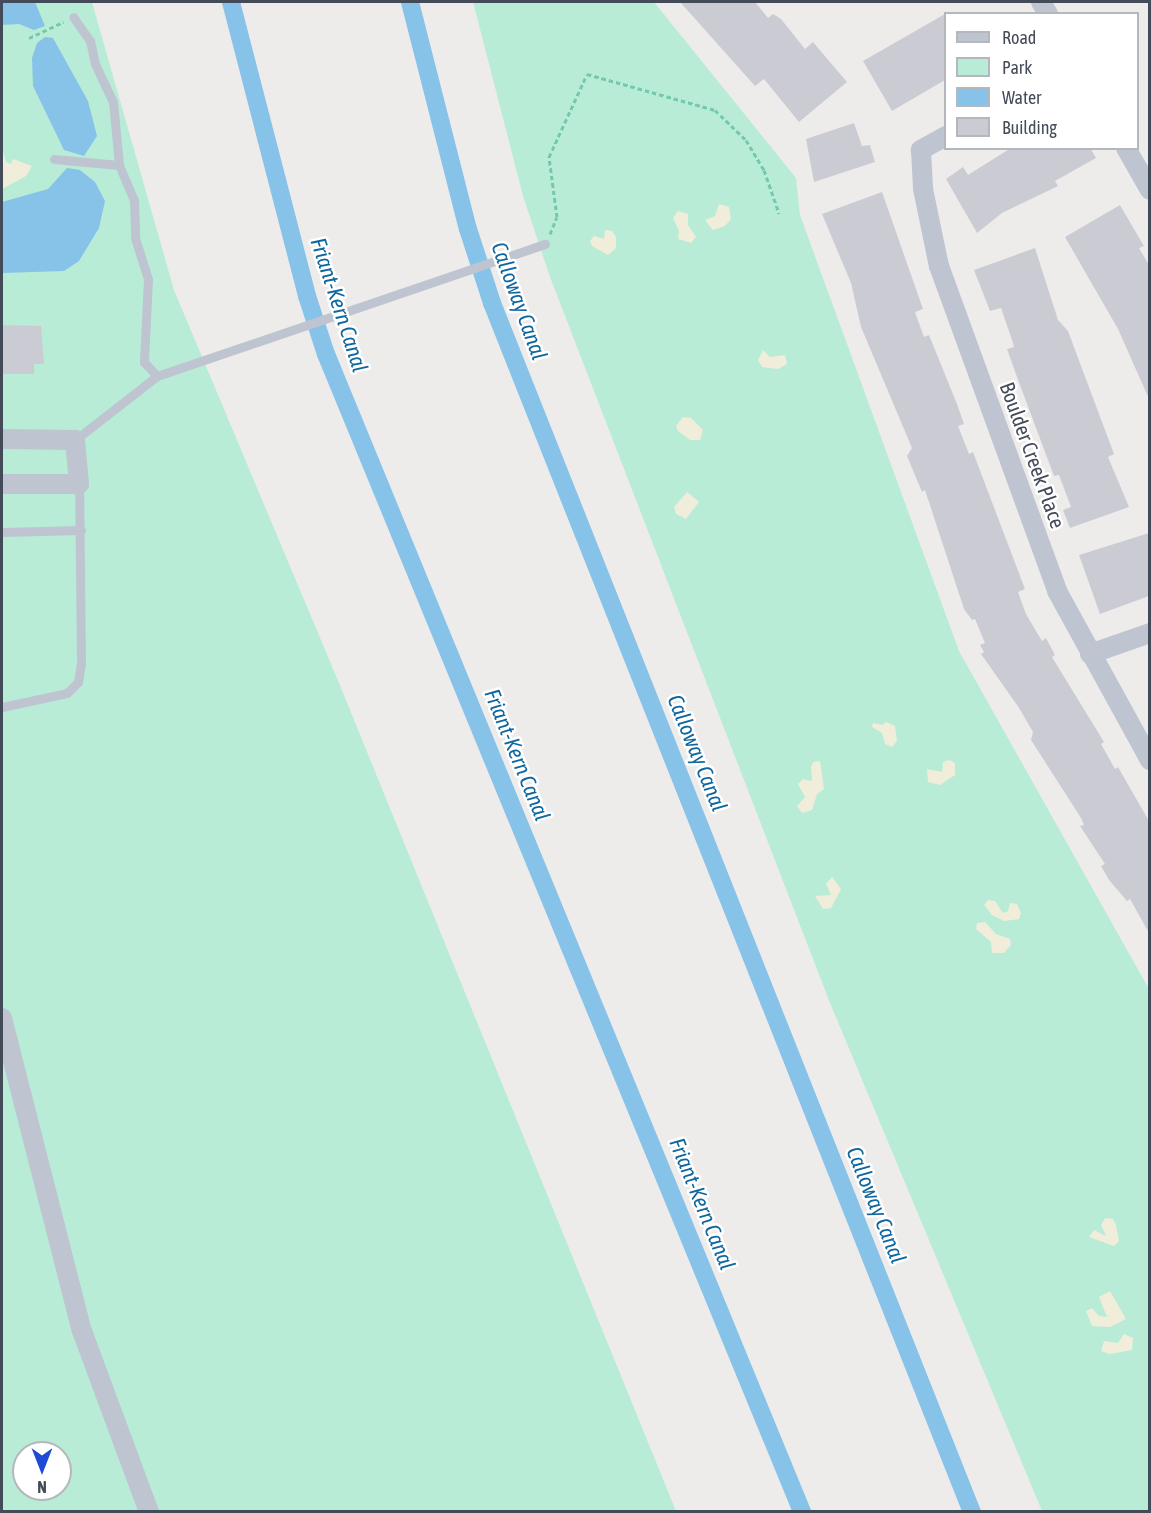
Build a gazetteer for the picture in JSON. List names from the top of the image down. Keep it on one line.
{"streets":{"street":["Boulder Creek Place"]},"water":["Calloway Canal","Friant-Kern Canal"],"legend":["Road","Park","Water","Building"],"north":"bottom"}
